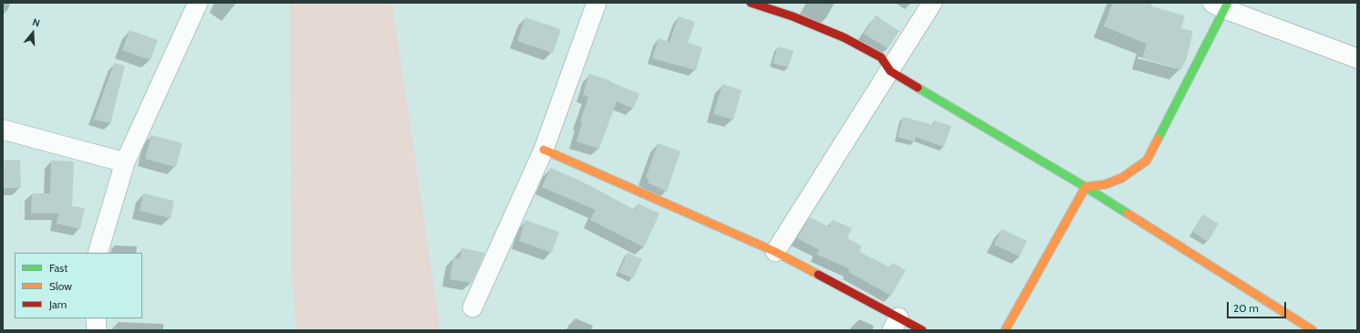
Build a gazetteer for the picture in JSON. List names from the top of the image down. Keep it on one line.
{"legend":["Fast","Slow","Jam"],"scale_bar":"20 m","north":"top"}
